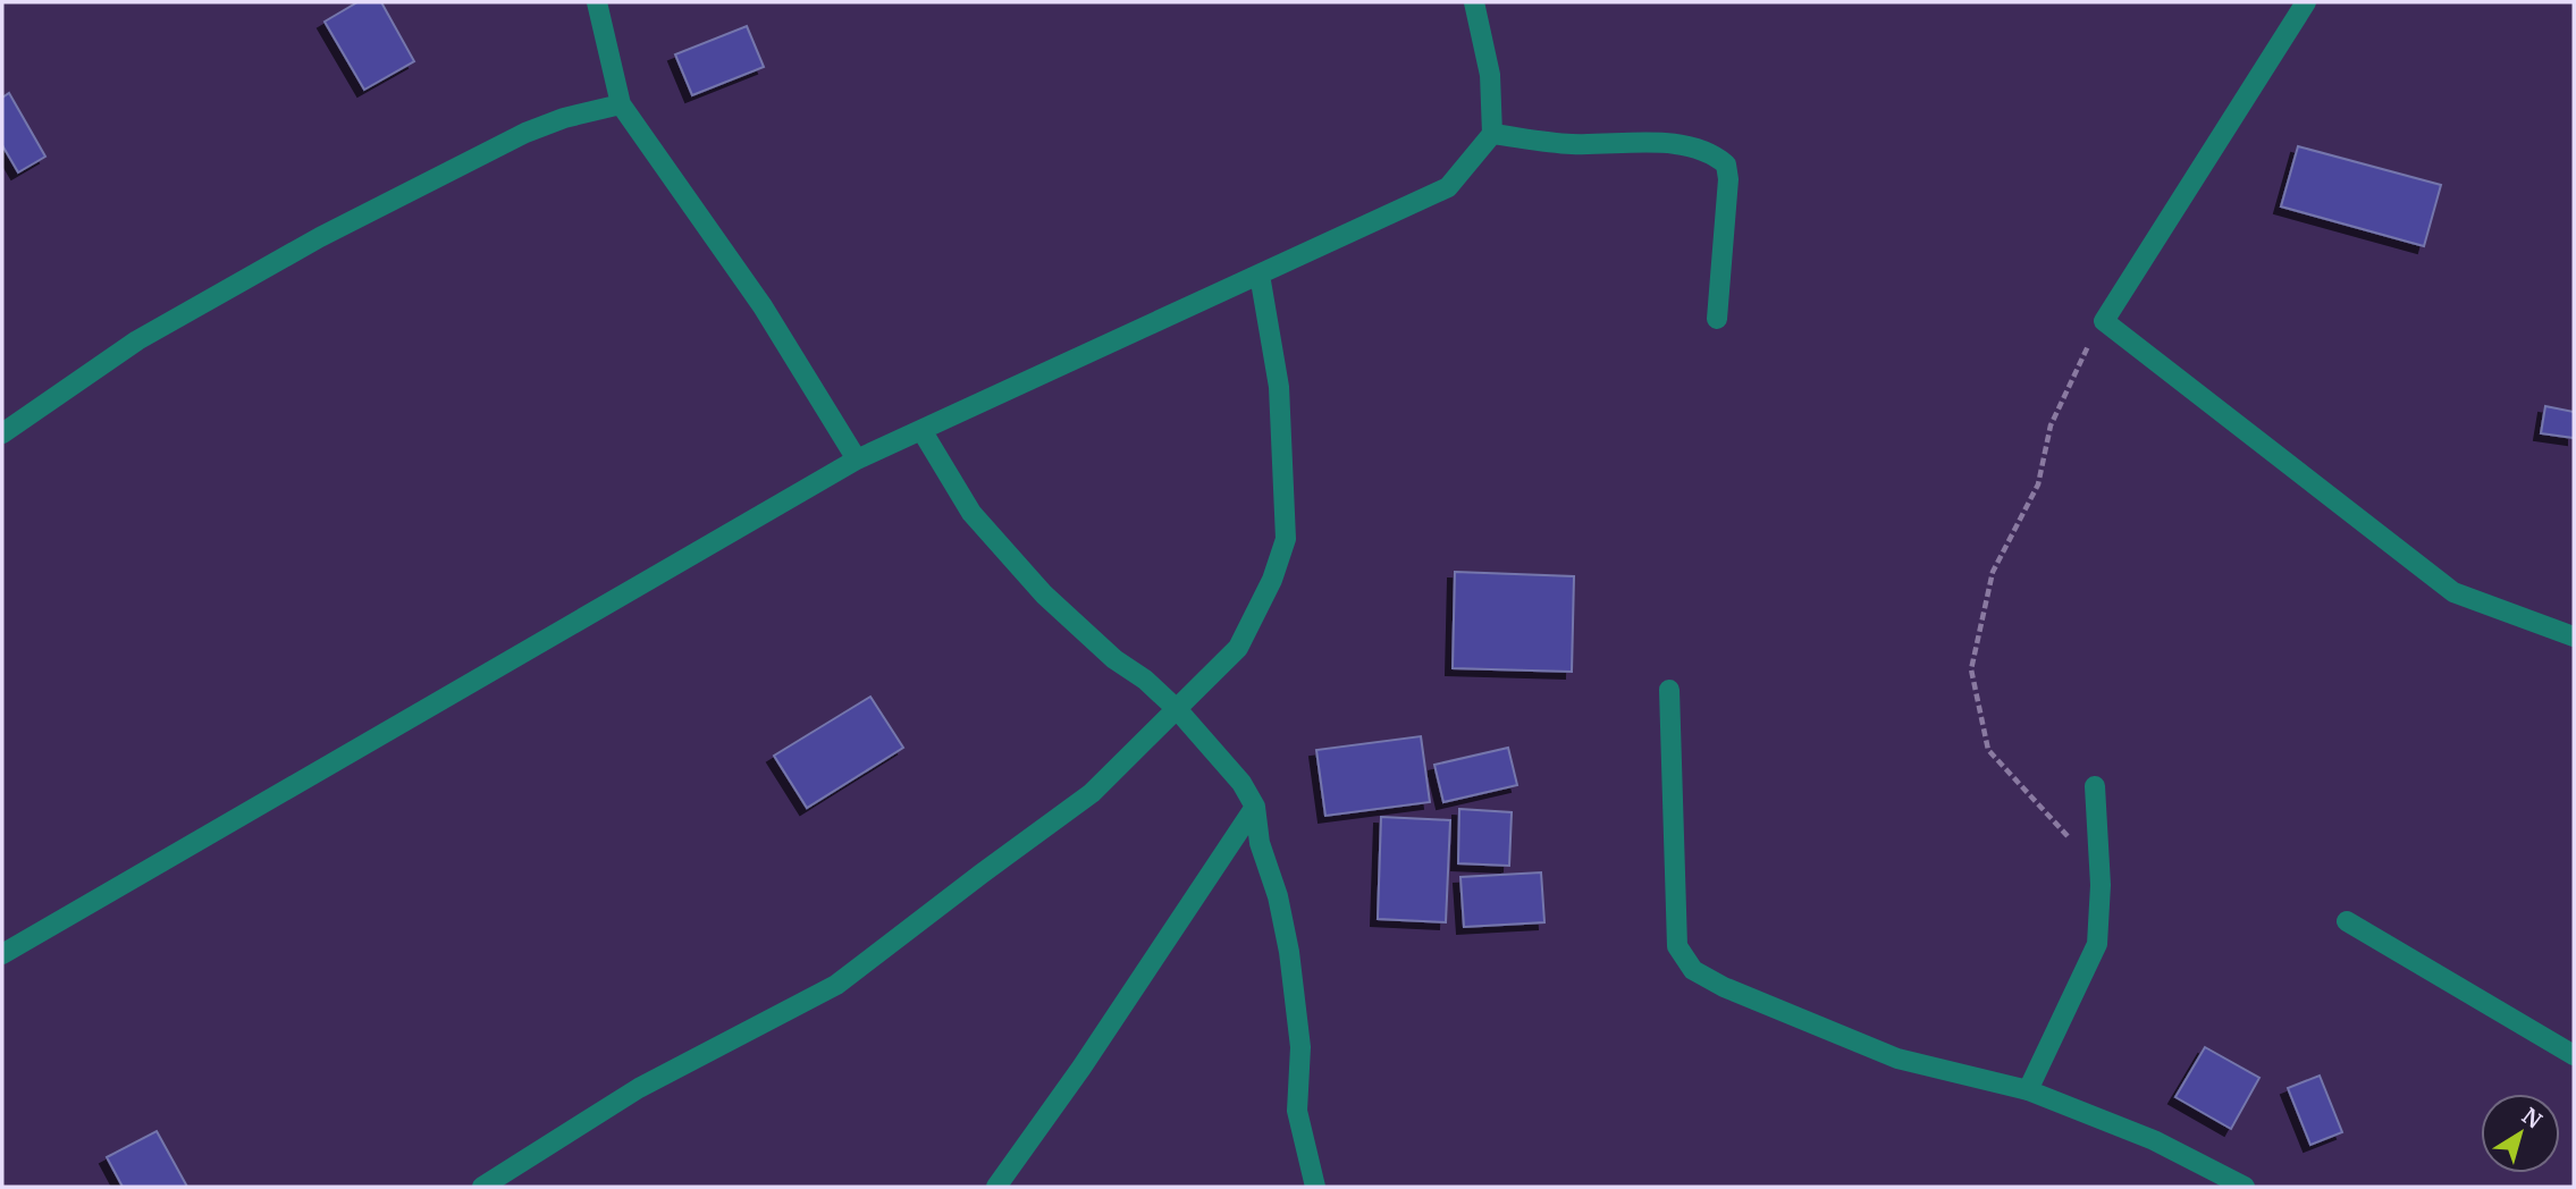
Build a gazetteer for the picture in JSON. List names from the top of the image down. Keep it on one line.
{"north":"top right"}
